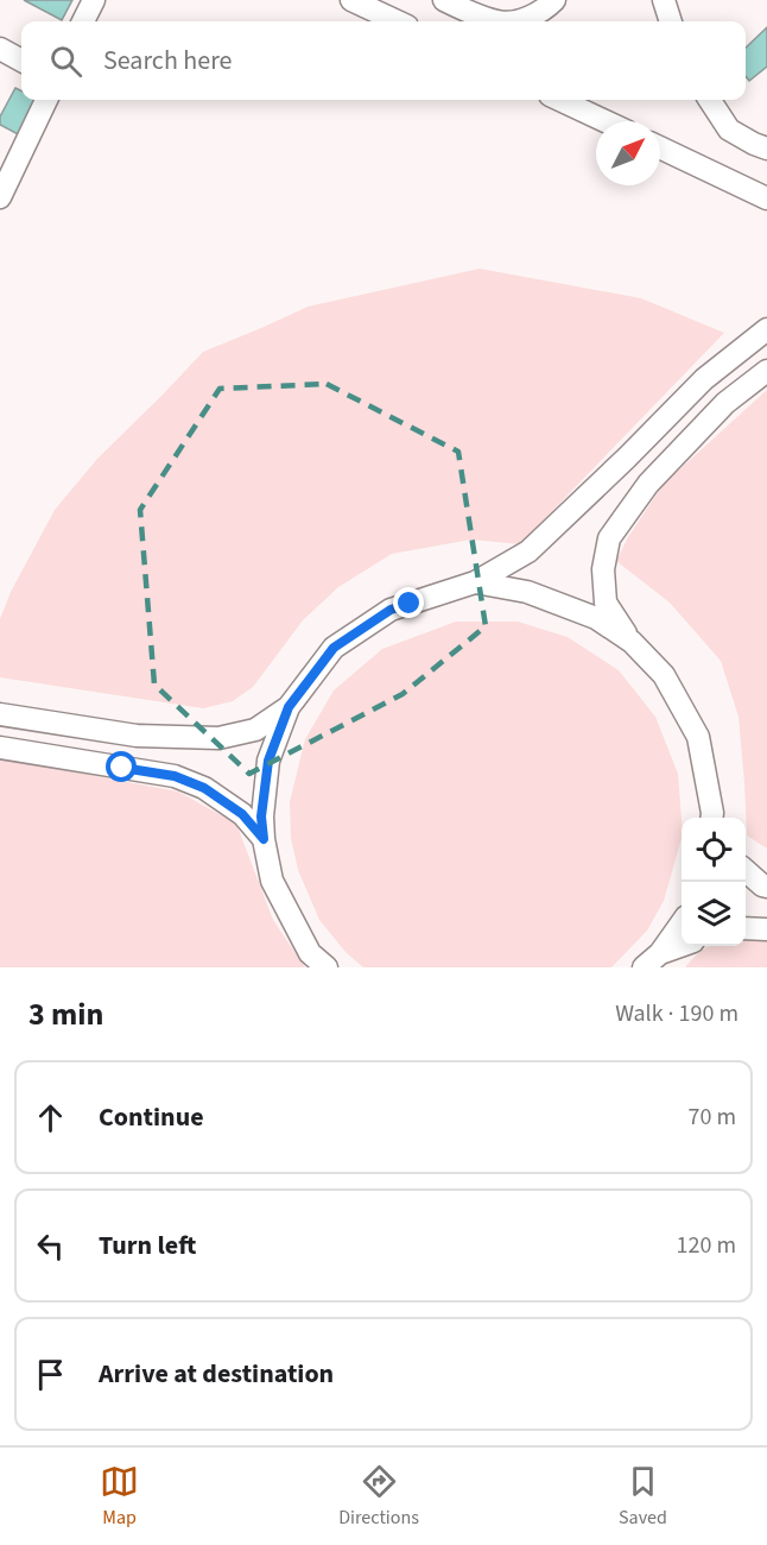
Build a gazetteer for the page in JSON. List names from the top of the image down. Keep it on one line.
{"north":"top right","page":{"search":"Search here","heading":["3 min","Walk · 190 m"],"list":[["Continue","70 m"],["Turn left","120 m"],"Arrive at destination"],"nav":["Map","Directions","Saved"]}}
